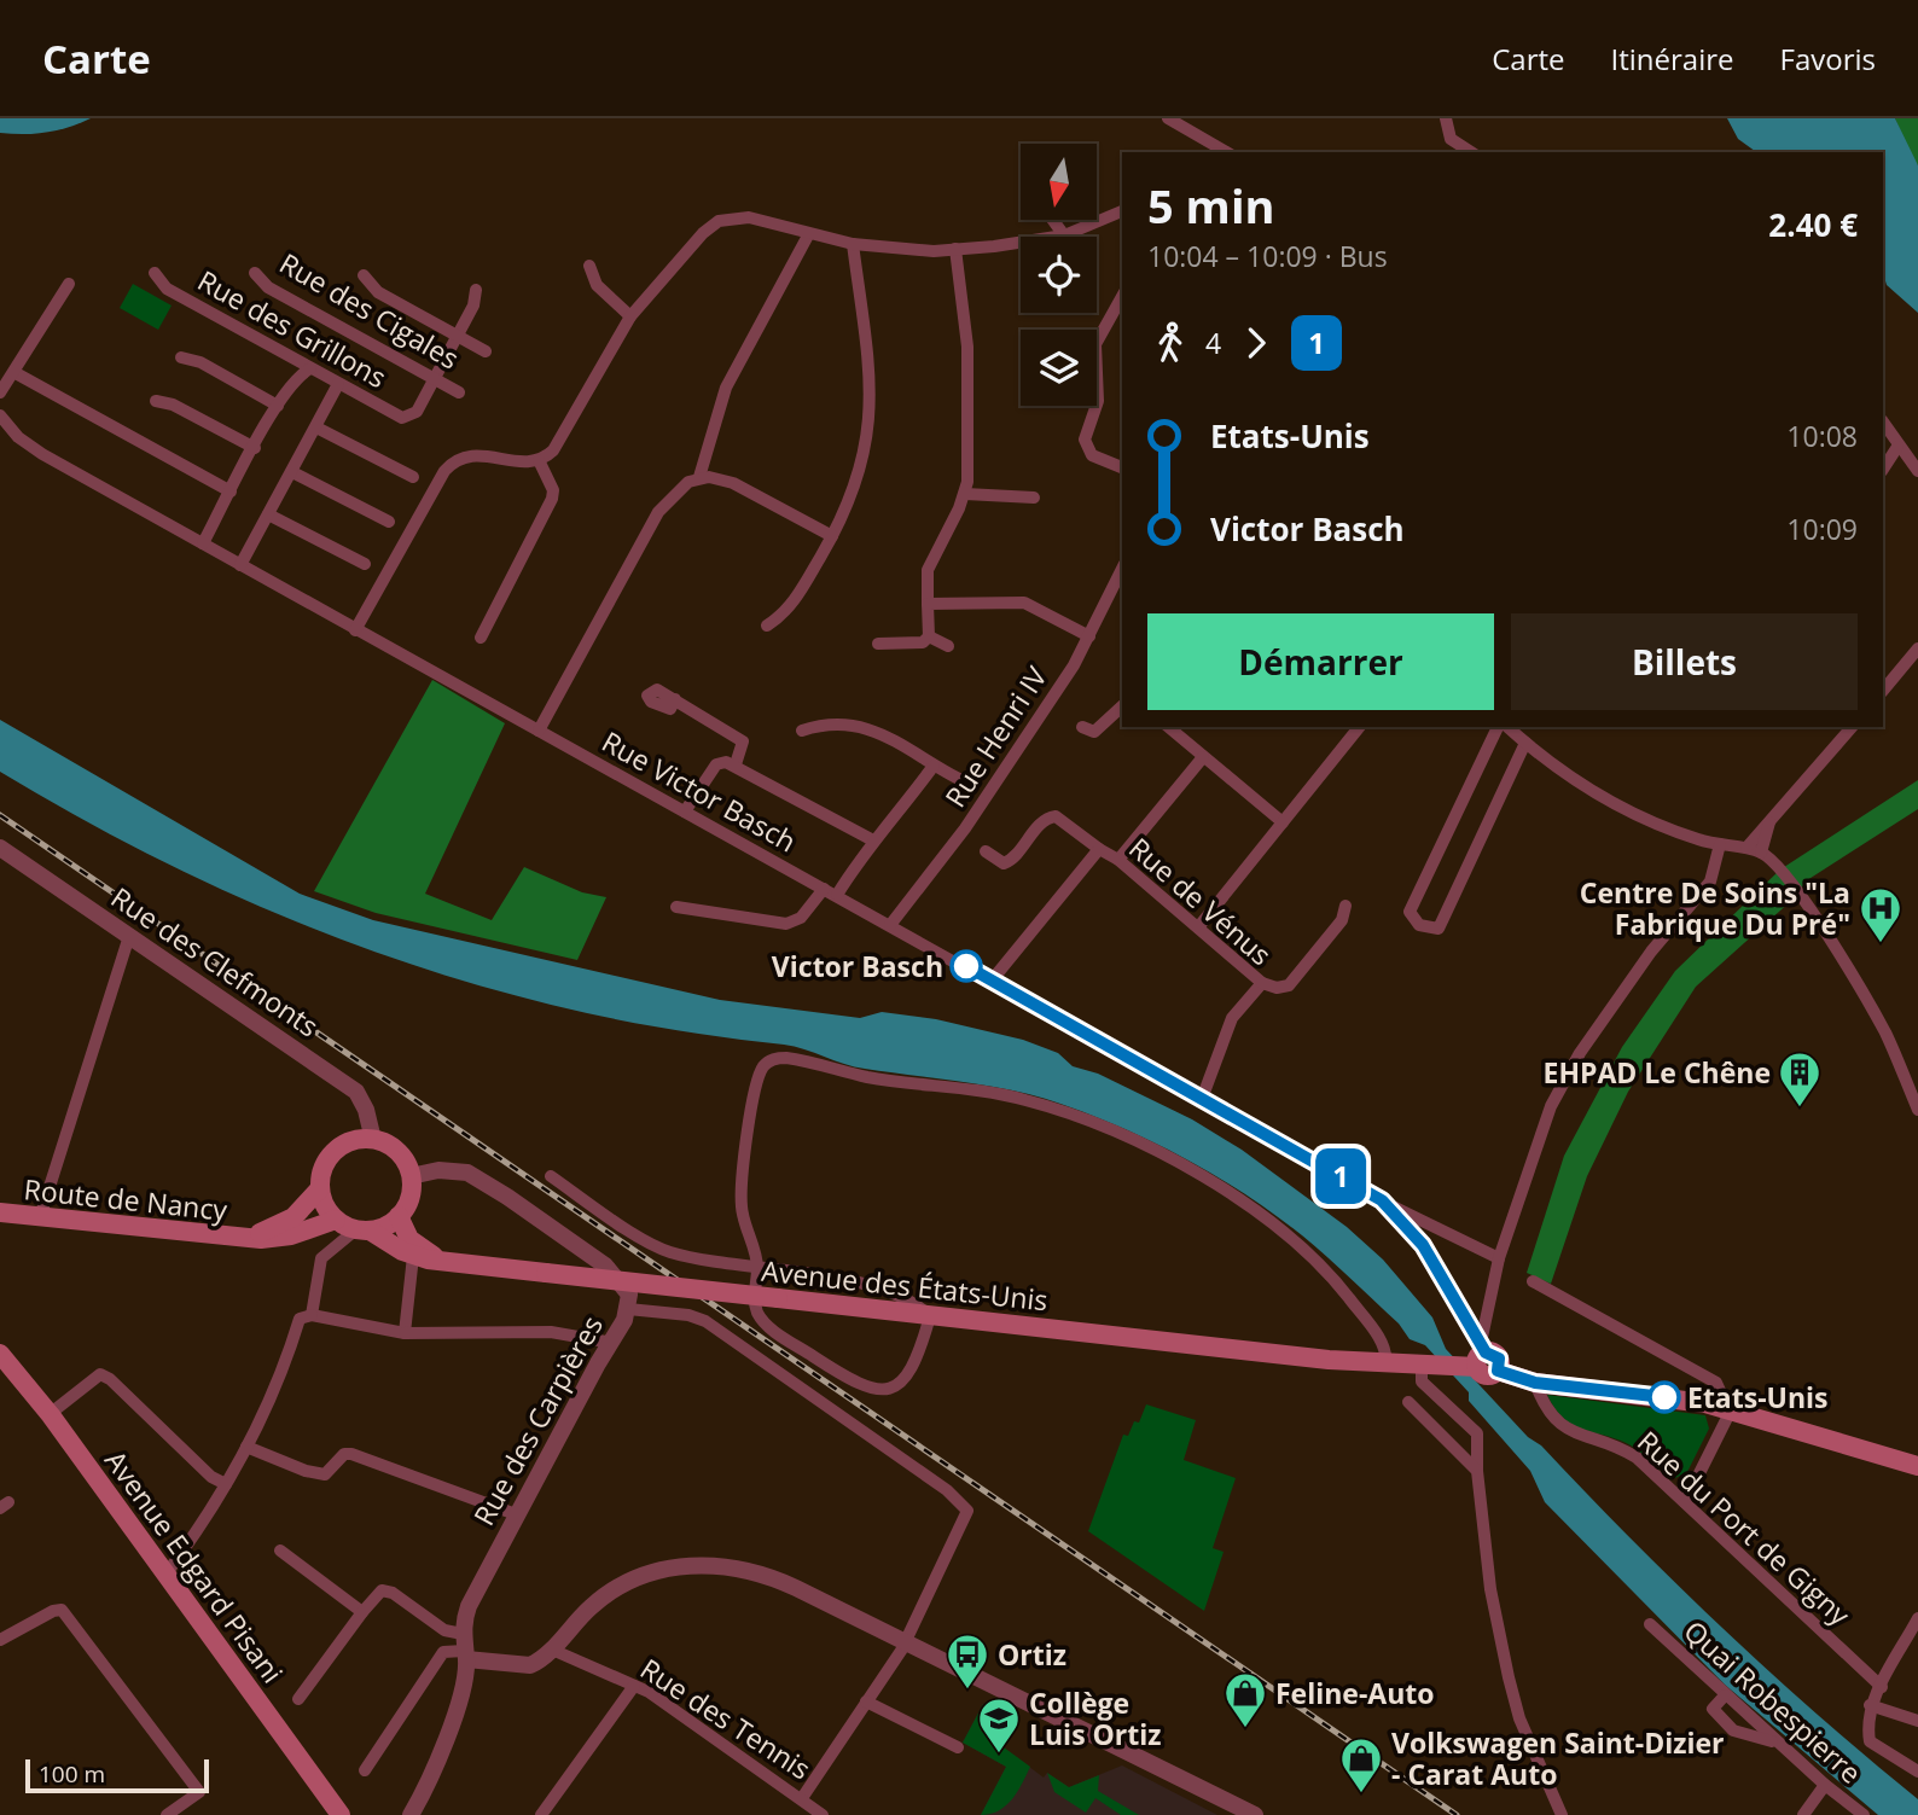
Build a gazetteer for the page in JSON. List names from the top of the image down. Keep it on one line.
{"streets":{"main road":["Route de Nancy","Avenue des États-Unis","Avenue Edgard Pisani"],"street":["Rue des Cigales","Rue des Grillons","Rue Henri IV","Rue Victor Basch","Rue de Vénus","Rue des Clefmonts","Rue des Carpières","Rue du Port de Gigny","Quai Robespierre","Rue des Tennis"]},"crossings":[["Rue des Cigales","Rue des Grillons"],["Rue Henri IV","Rue Victor Basch"],["Rue Victor Basch","Rue de Vénus"],["Rue Victor Basch","Avenue des États-Unis"],["Rue des Clefmonts","Route de Nancy"],["Rue des Clefmonts","Avenue des États-Unis"],["Rue des Clefmonts","Rue des Carpières"],["Route de Nancy","Avenue des États-Unis"],["Route de Nancy","Rue des Carpières"],["Avenue des États-Unis","Rue des Carpières"]],"places":{"hospital":["Centre De Soins \"La Fabrique Du Pré\""],"other":["Victor Basch","Etats-Unis"],"building":["EHPAD Le Chêne"],"bus stop":["Ortiz"],"shop":["Feline-Auto","Volkswagen Saint-Dizier - Carat Auto"],"school or university":["Collège Luis Ortiz"]},"lines":["bus line 1"],"scale_bar":"100 m","north":"bottom","page":{"header":"Carte","nav":["Carte","Itinéraire","Favoris"],"on_map":"1","heading":["5 min","10:04 – 10:09 · Bus","2.40 €"],"legs":["4","1"],"list":[{"name":"Etats-Unis","value":"10:08"},{"name":"Victor Basch","value":"10:09"}],"buttons":["Démarrer","Billets"],"scale":"100 m"}}
